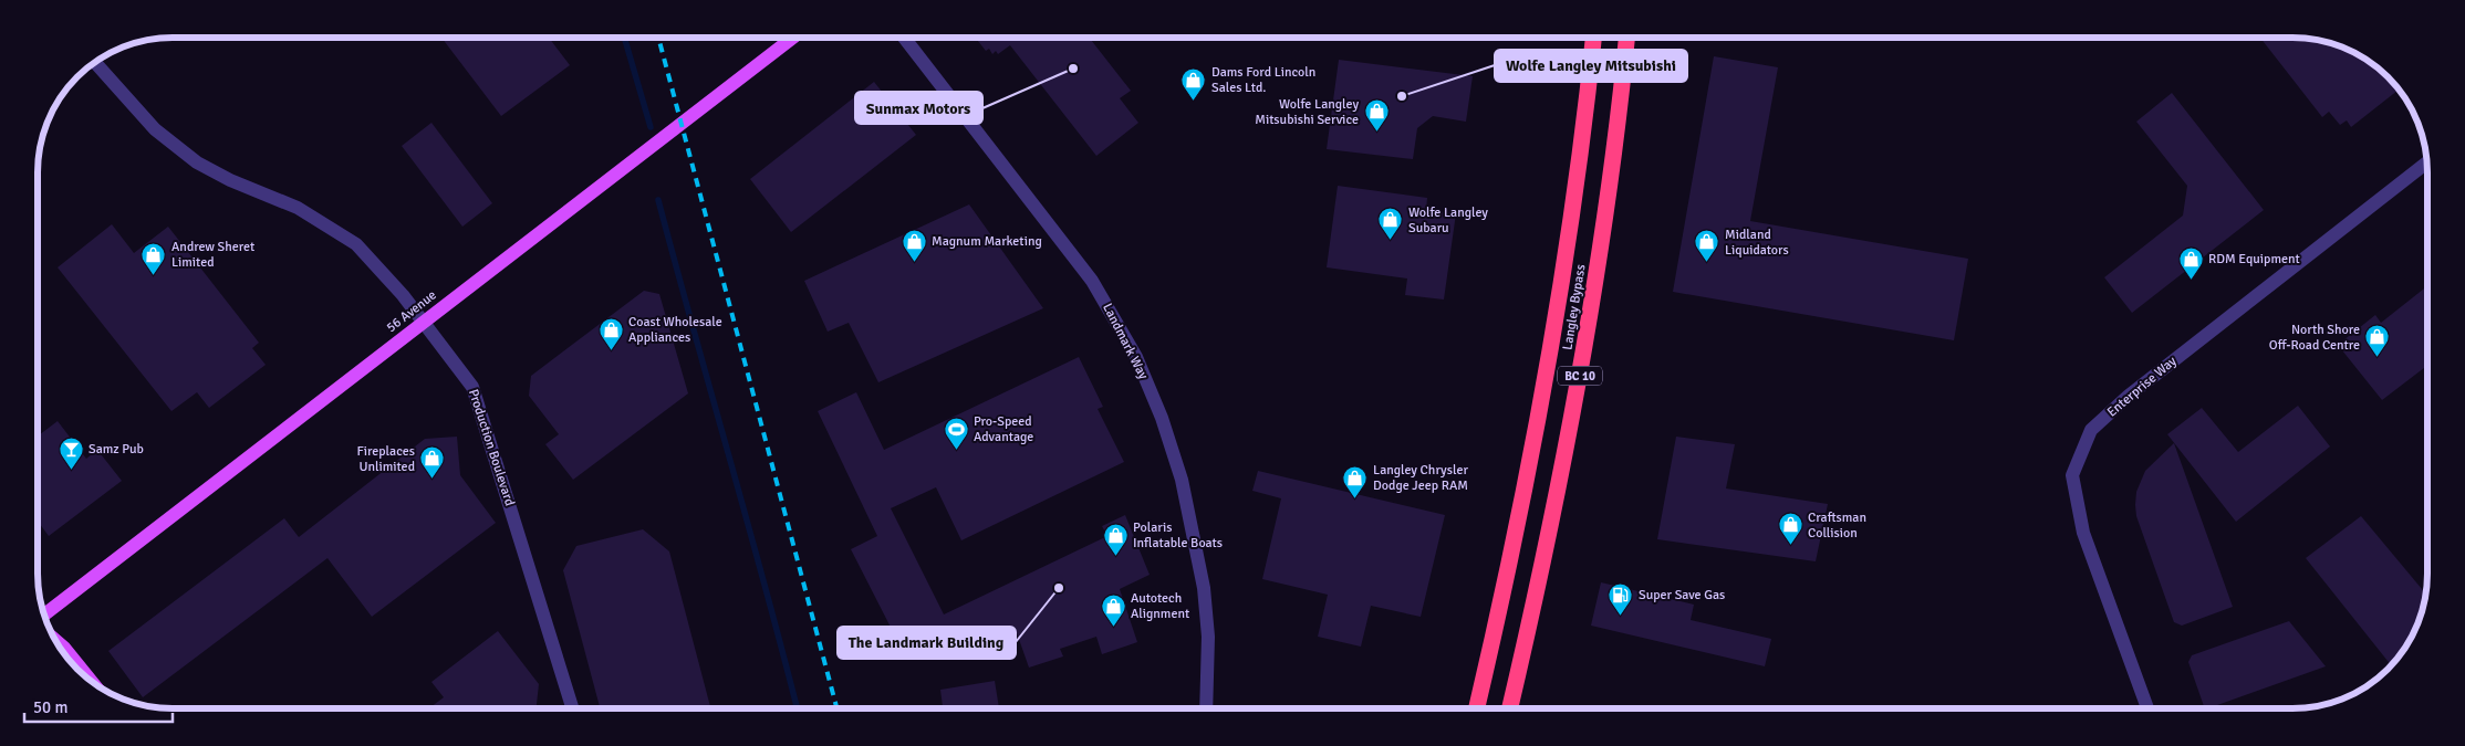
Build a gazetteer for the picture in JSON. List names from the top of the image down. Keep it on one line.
{"streets":{"highway":["Langley Bypass","BC 10"],"main road":["56 Avenue"],"street":["Landmark Way","Enterprise Way","Production Boulevard"]},"crossings":[["56 Avenue","Production Boulevard"]],"places":{"other":["Sunmax Motors","Wolfe Langley Mitsubishi","The Landmark Building"],"shop":["Dams Ford Lincoln Sales Ltd.","Wolfe Langley Mitsubishi Service","Wolfe Langley Subaru","Magnum Marketing","Midland Liquidators","Andrew Sheret Limited","RDM Equipment","Coast Wholesale Appliances","North Shore Off-Road Centre","Fireplaces Unlimited","Langley Chrysler Dodge Jeep RAM","Craftsman Collision","Polaris Inflatable Boats","Autotech Alignment"],"sports":["Pro-Speed Advantage"],"bar":["Samz Pub"],"fuel station":["Super Save Gas"]},"scale_bar":"50 m"}
